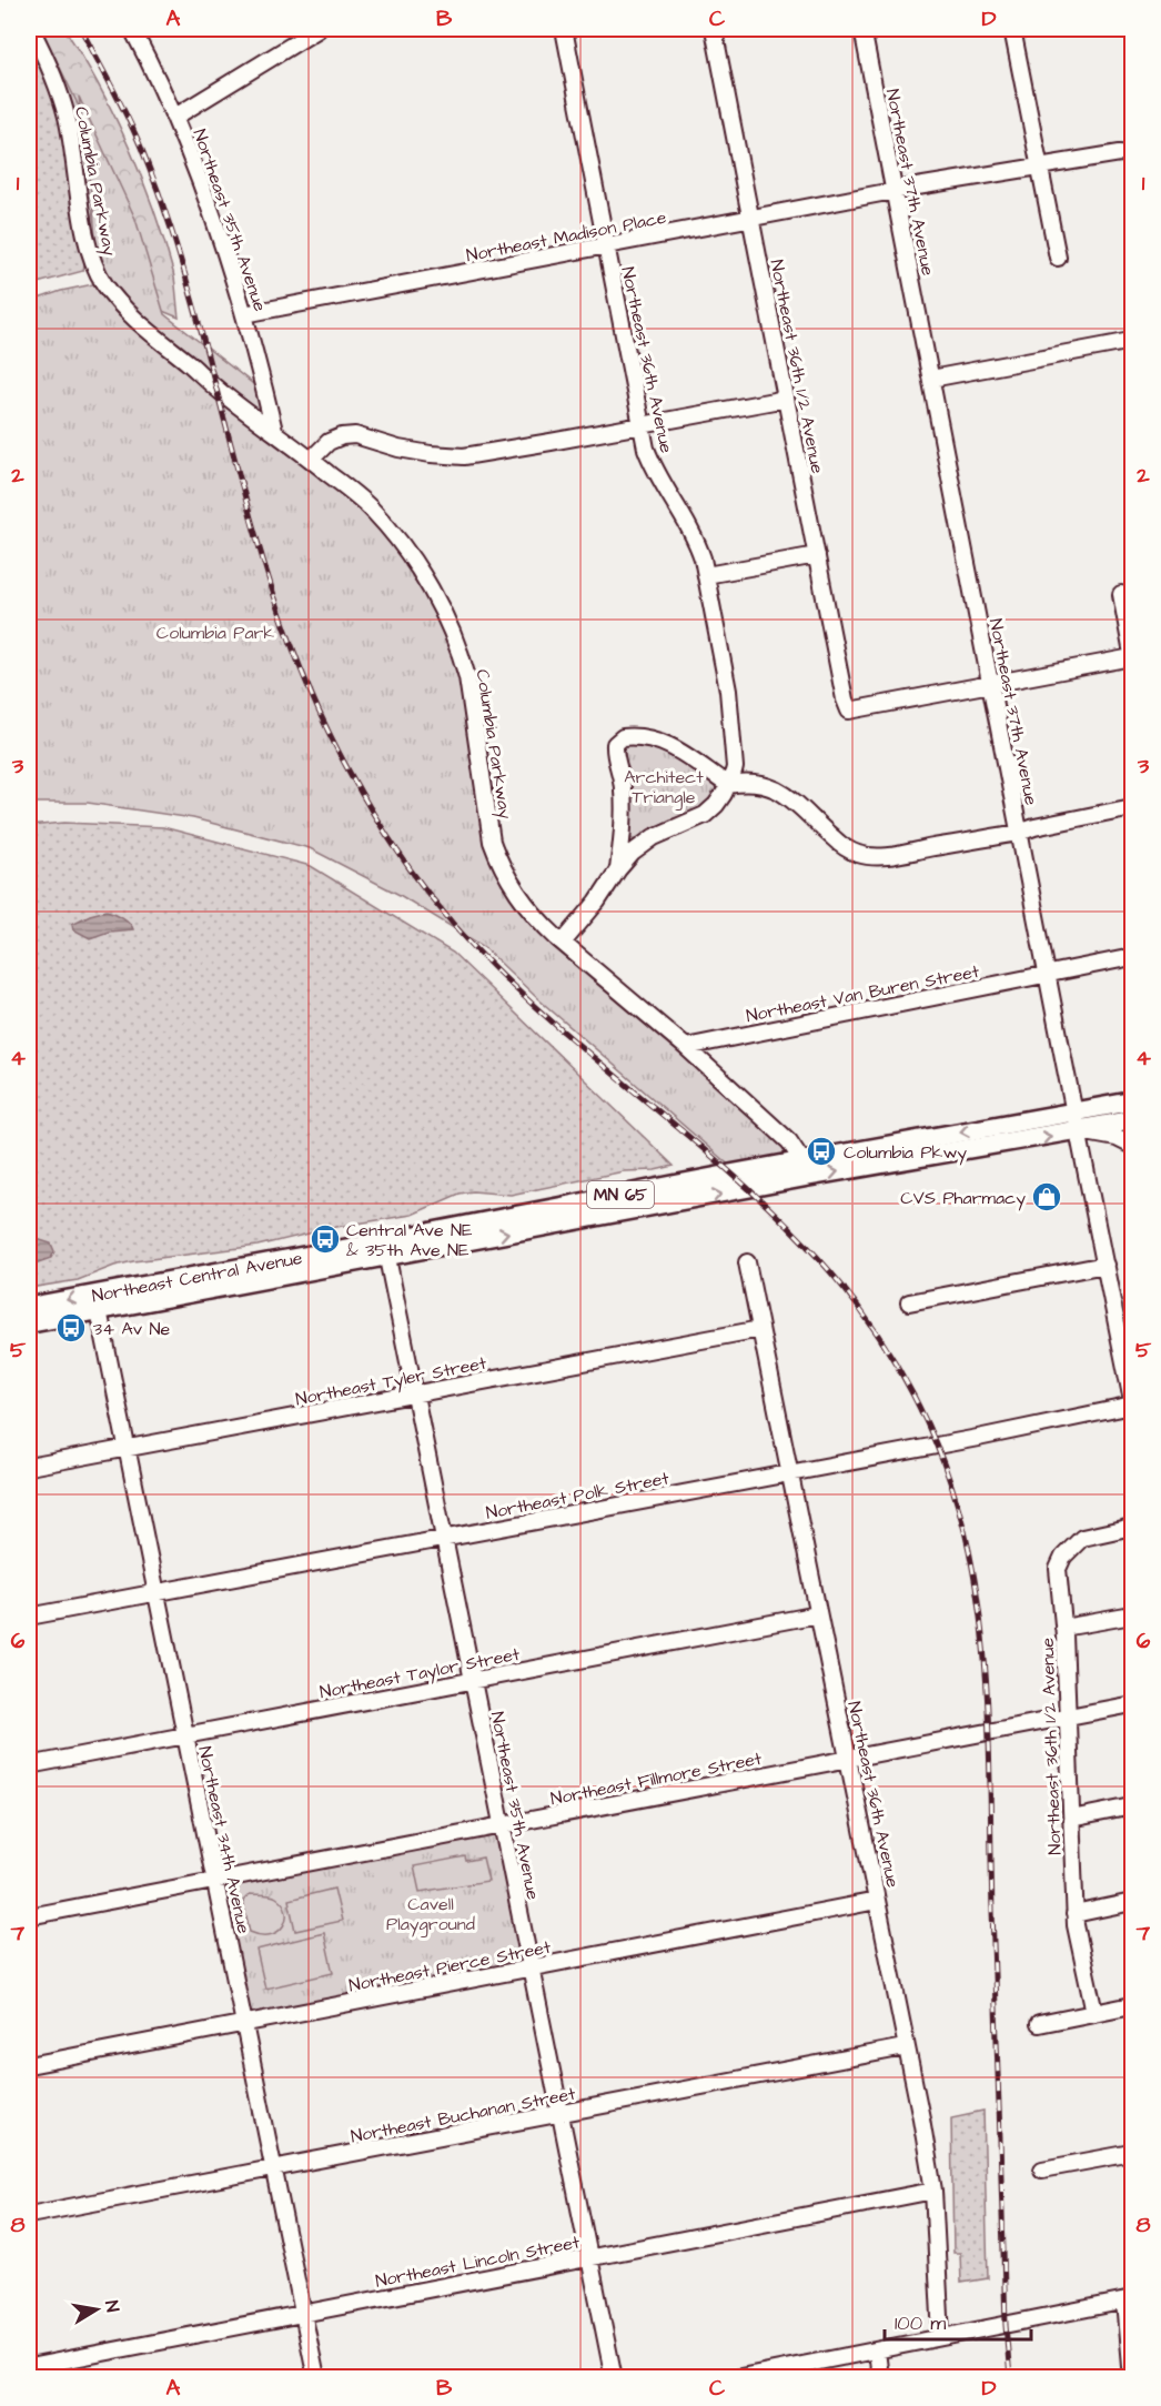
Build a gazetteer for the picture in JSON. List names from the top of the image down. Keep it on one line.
{"streets":{"main road":["MN 65","Northeast Central Avenue"],"street":["Columbia Parkway","Northeast 37th Avenue","Northeast 35th Avenue","Northeast Madison Place","Northeast 36th Avenue","Northeast 36th 1/2 Avenue","Northeast Van Buren Street","Northeast Tyler Street","Northeast Polk Street","Northeast Taylor Street","Northeast Fillmore Street","Northeast 34th Avenue","Northeast Pierce Street","Northeast Buchanan Street","Northeast Lincoln Street"]},"crossings":[["Columbia Parkway","Northeast 35th Avenue"],["Columbia Parkway","Northeast Van Buren Street"],["Columbia Parkway","Northeast Central Avenue"],["Northeast 37th Avenue","Northeast Madison Place"],["Northeast 37th Avenue","Northeast 36th 1/2 Avenue"],["Northeast 37th Avenue","Northeast Van Buren Street"],["Northeast 37th Avenue","MN 65"],["Northeast 37th Avenue","Northeast Central Avenue"],["Northeast 35th Avenue","Northeast Madison Place"],["Northeast 35th Avenue","Northeast Central Avenue"],["Northeast 35th Avenue","Northeast Tyler Street"],["Northeast 35th Avenue","Northeast Polk Street"],["Northeast 35th Avenue","Northeast Taylor Street"],["Northeast 35th Avenue","Northeast Fillmore Street"],["Northeast 35th Avenue","Northeast Pierce Street"],["Northeast 35th Avenue","Northeast Buchanan Street"],["Northeast 35th Avenue","Northeast Lincoln Street"],["Northeast Madison Place","Northeast 36th Avenue"],["Northeast Madison Place","Northeast 36th 1/2 Avenue"],["Northeast 36th Avenue","Northeast Tyler Street"],["Northeast 36th Avenue","Northeast Polk Street"],["Northeast 36th Avenue","Northeast Taylor Street"],["Northeast 36th Avenue","Northeast Fillmore Street"],["Northeast 36th Avenue","Northeast Pierce Street"],["Northeast 36th Avenue","Northeast Buchanan Street"],["Northeast 36th Avenue","Northeast Lincoln Street"],["Northeast 36th 1/2 Avenue","Northeast Fillmore Street"],["MN 65","Northeast Central Avenue"],["Northeast Central Avenue","Northeast 34th Avenue"],["Northeast Tyler Street","Northeast 34th Avenue"],["Northeast Polk Street","Northeast 34th Avenue"],["Northeast Taylor Street","Northeast 34th Avenue"],["Northeast Fillmore Street","Northeast 34th Avenue"],["Northeast 34th Avenue","Northeast Pierce Street"],["Northeast 34th Avenue","Northeast Buchanan Street"],["Northeast 34th Avenue","Northeast Lincoln Street"]],"parks":["Columbia Park","Architect Triangle","Cavell Playground"],"places":{"bus stop":["Columbia Pkwy","Central Ave NE & 35th Ave NE","34 Av Ne"],"shop":["CVS Pharmacy"]},"scale_bar":"100 m","north":"right","grid":{"columns":["A","B","C","D"],"rows":["1","2","3","4","5","6","7","8"]}}
